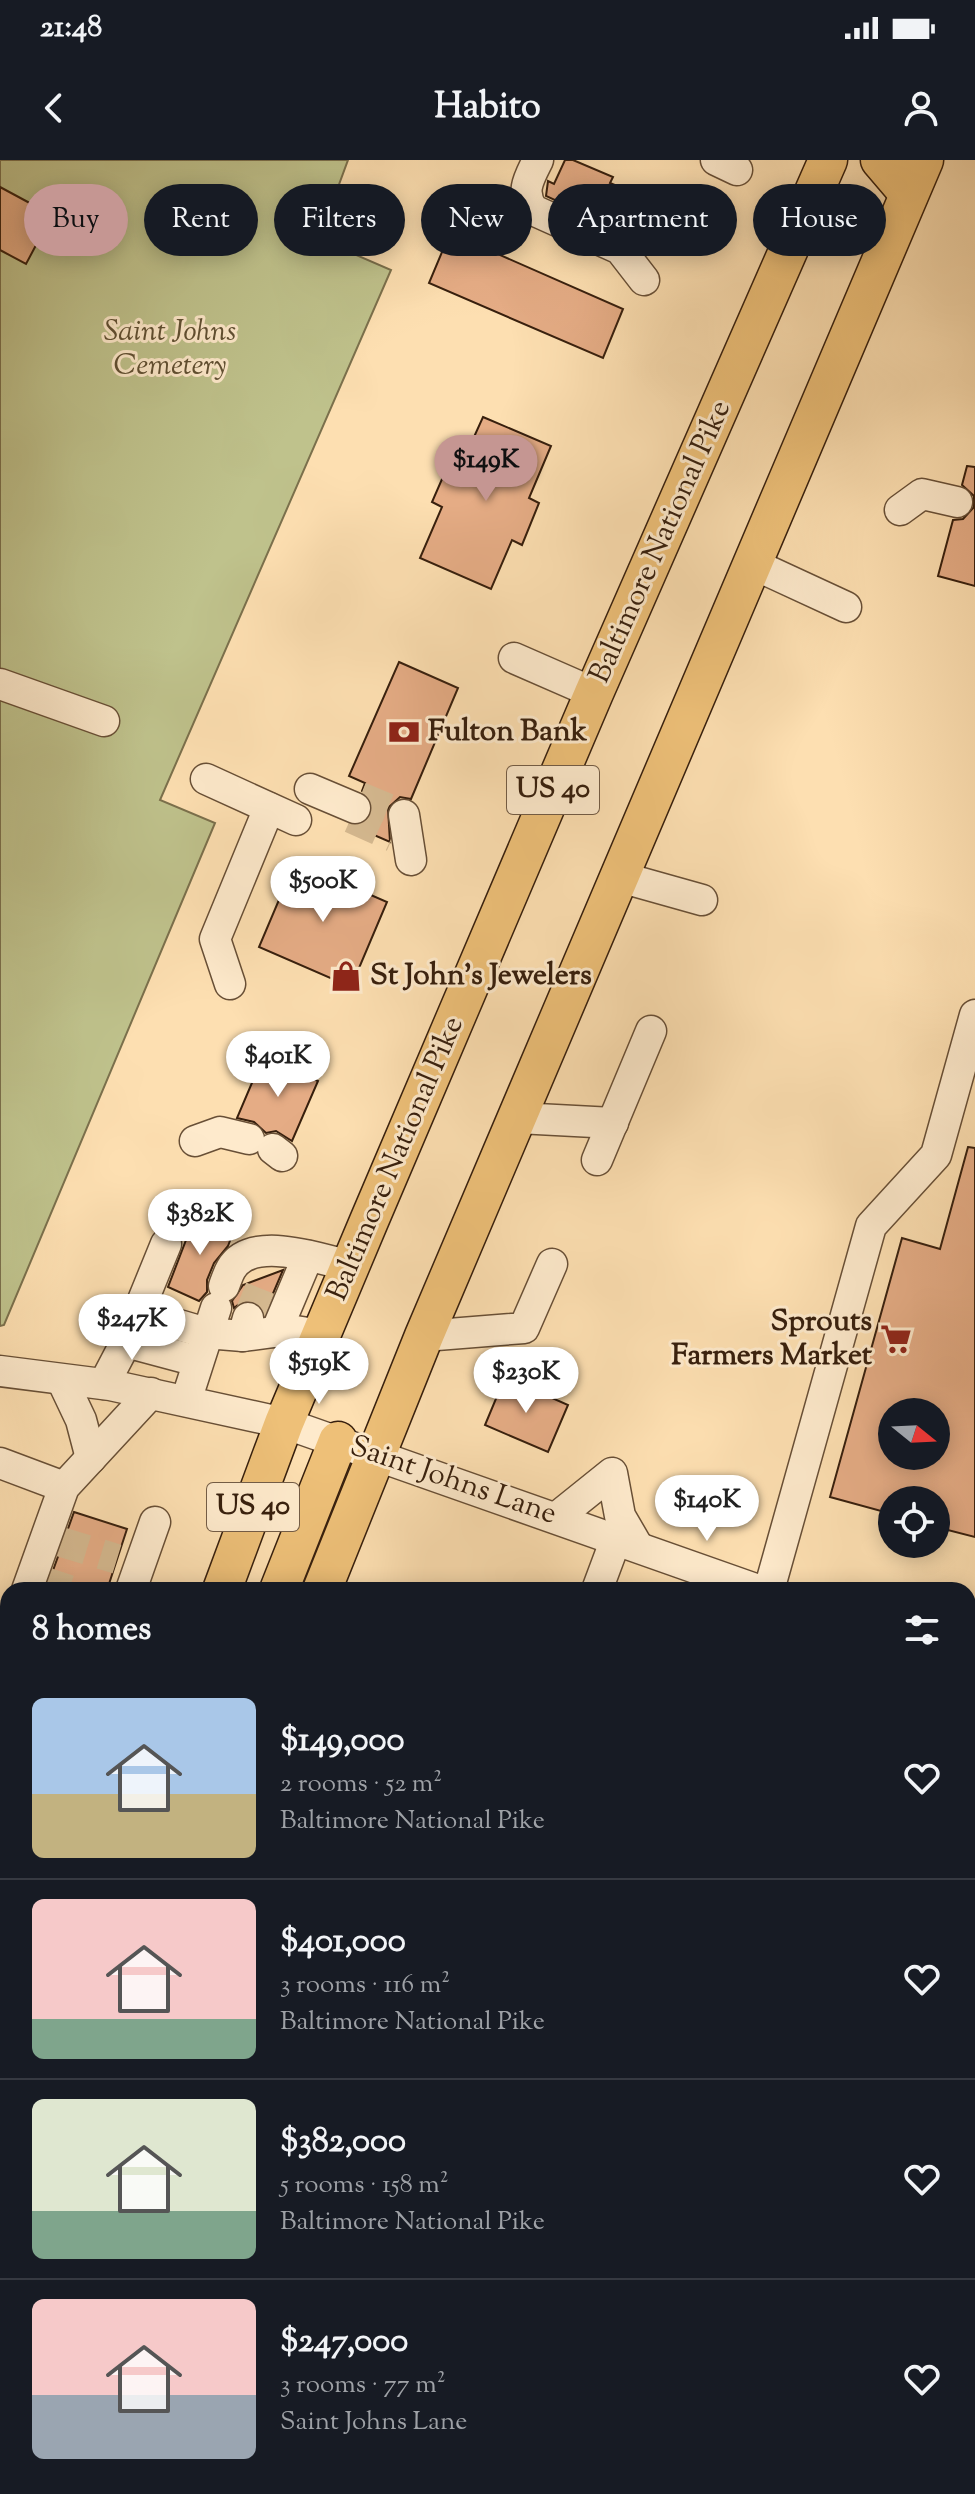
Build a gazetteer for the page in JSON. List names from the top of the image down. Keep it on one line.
{"streets":{"main road":["Baltimore National Pike","US 40"],"street":["Saint Johns Lane"]},"crossings":[["Baltimore National Pike","Saint Johns Lane"],["US 40","Saint Johns Lane"]],"parks":["Saint Johns Cemetery"],"places":{"bank":["Fulton Bank"],"shop":["St John's Jewelers"],"supermarket":["Sprouts Farmers Market"]},"north":"right","page":{"status":"21:48","header":"Habito","chip":["Buy","Rent","Filters","New","Apartment","House"],"price":["$149K","$500K","$401K","$382K","$247K","$519K","$230K","$140K"],"heading":"8 homes","list":[{"name":"$149,000","note":"2 rooms · 52 m² · Baltimore National Pike"},{"name":"$401,000","note":"3 rooms · 116 m² · Baltimore National Pike"},{"name":"$382,000","note":"5 rooms · 158 m² · Baltimore National Pike"},{"name":"$247,000","note":"3 rooms · 77 m² · Saint Johns Lane"}]}}
